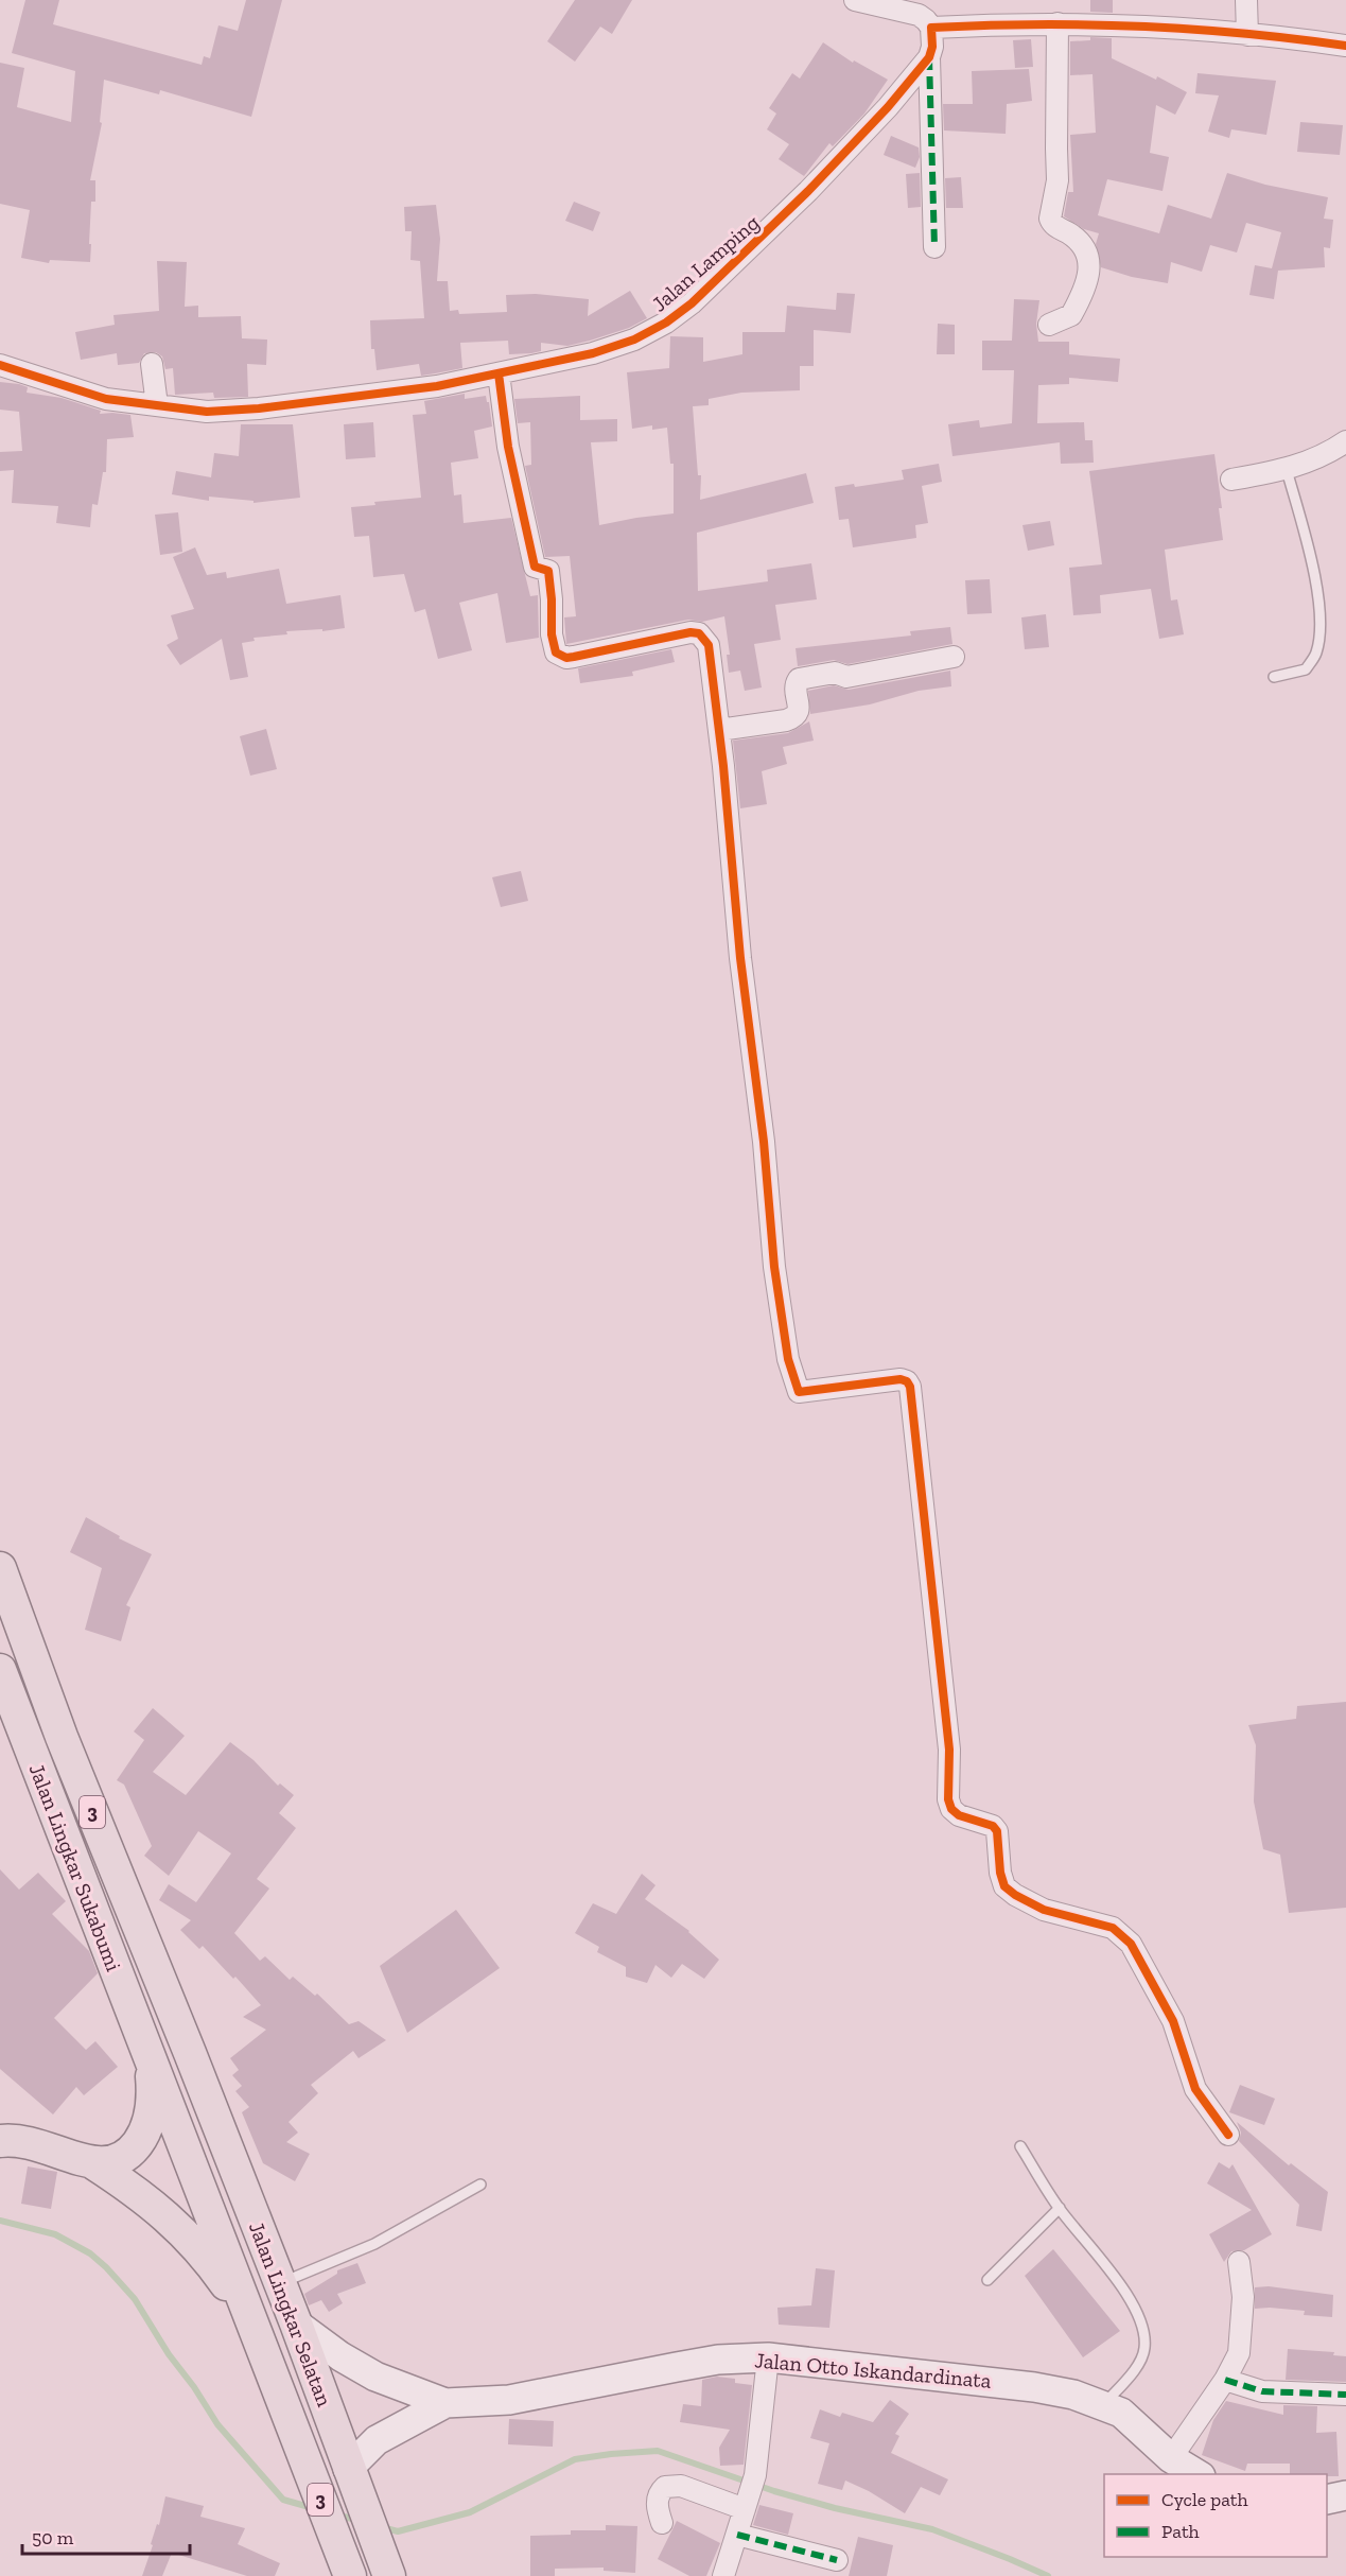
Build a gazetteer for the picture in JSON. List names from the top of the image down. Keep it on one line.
{"streets":{"main road":["3","Jalan Lingkar Sukabumi","Jalan Lingkar Selatan","Jalan Otto Iskandardinata"],"street":["Jalan Lamping"]},"crossings":[["Jalan Lingkar Sukabumi","Jalan Lingkar Selatan"]],"legend":["Cycle path","Path"],"scale_bar":"50 m"}
